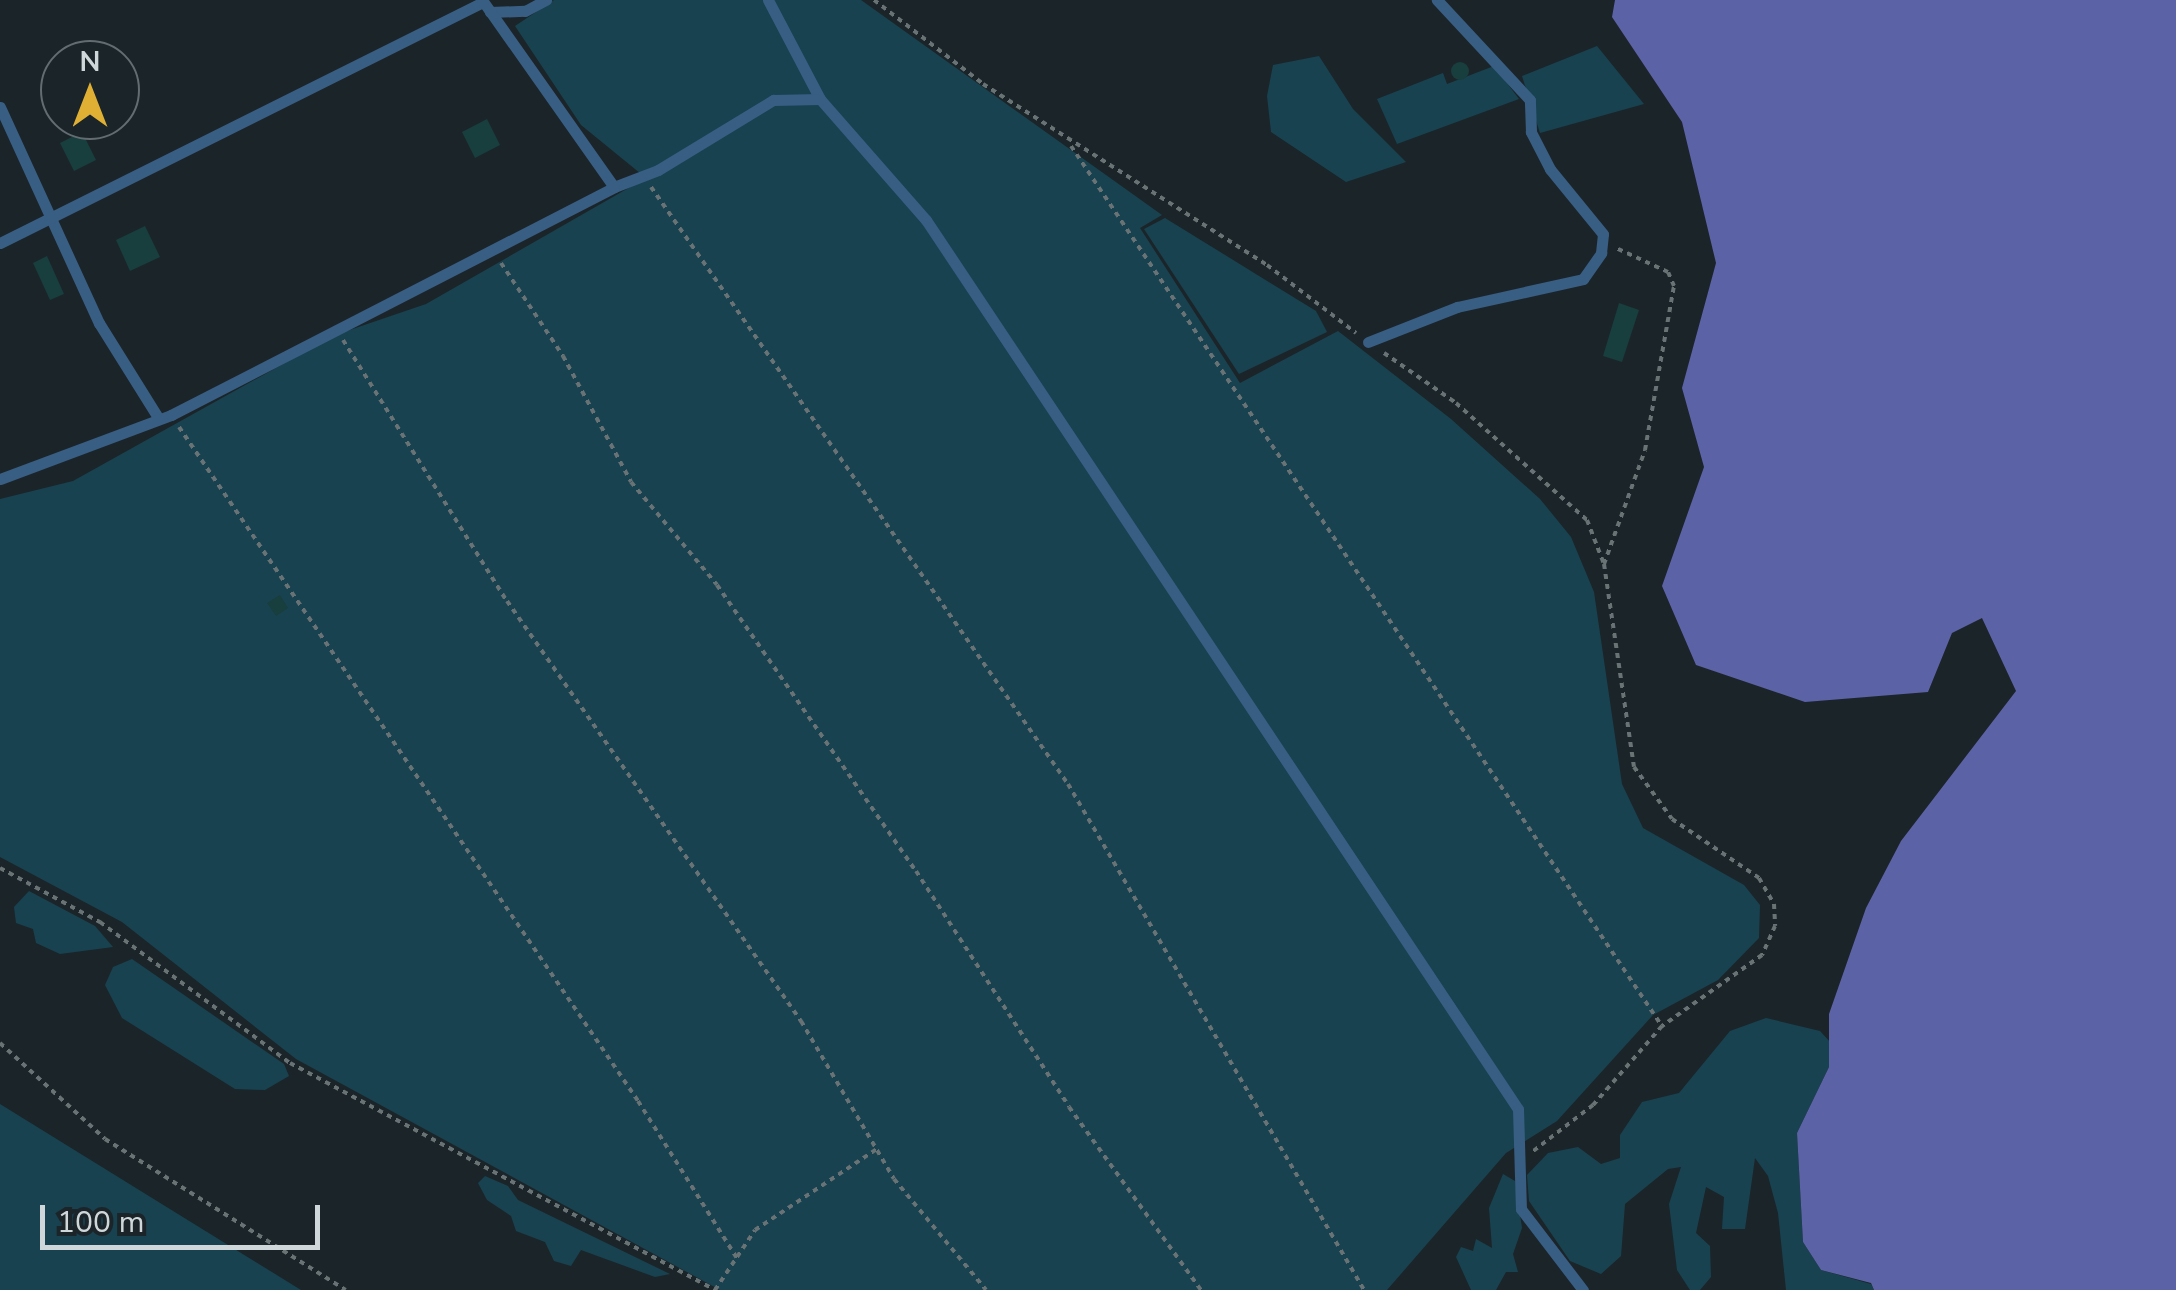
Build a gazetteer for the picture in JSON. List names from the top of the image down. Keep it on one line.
{"scale_bar":"100 m","north":"top"}
